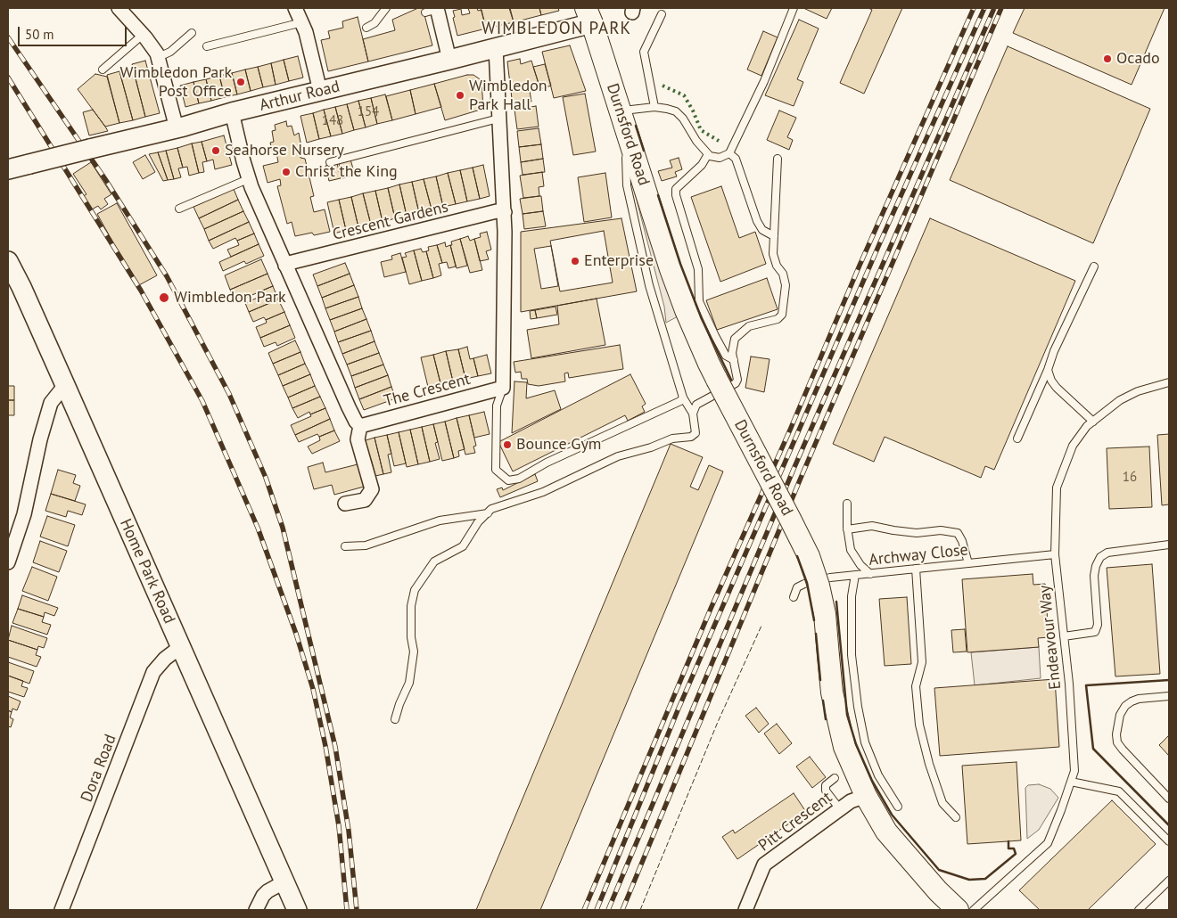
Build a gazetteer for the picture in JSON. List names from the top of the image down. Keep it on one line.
{"streets":{"main road":["Durnsford Road"],"street":["Arthur Road","Crescent Gardens","The Crescent","Home Park Road","Dora Road","Pitt Crescent"],"lane":["Archway Close","Endeavour Way"]},"crossings":[["Arthur Road","Durnsford Road"],["Durnsford Road","Pitt Crescent"],["Archway Close","Endeavour Way"],["Home Park Road","Dora Road"]],"districts":["WIMBLEDON PARK"],"places":["Ocado","Wimbledon Park Post Office","Wimbledon Park Hall","Seahorse Nursery","Christ the King","Enterprise","Wimbledon Park","Bounce Gym"],"house_numbers":["154","148","16"],"scale_bar":"50 m"}
